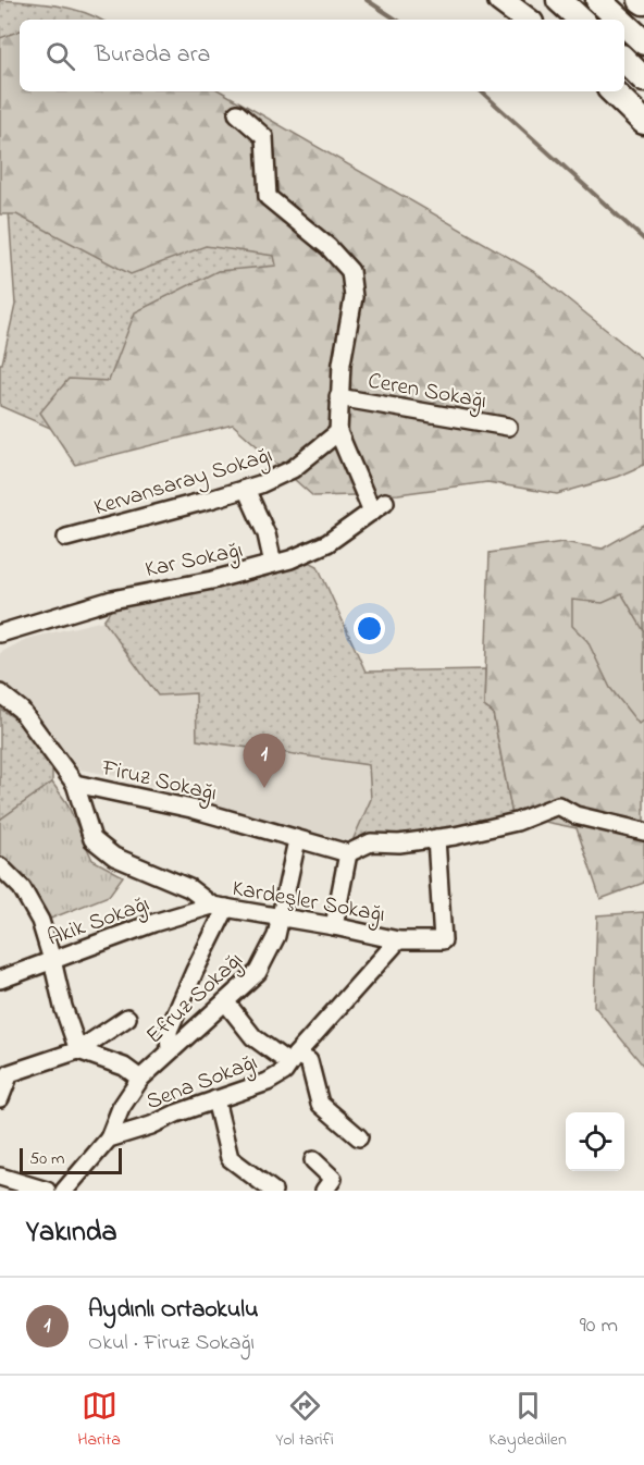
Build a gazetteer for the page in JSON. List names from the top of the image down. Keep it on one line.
{"streets":{"street":["Ceren Sokağı","Kervansaray Sokağı","Kar Sokağı","Firuz Sokağı","Kardeşler Sokağı","Akik Sokağı","Efruz Sokağı","Sena Sokağı"]},"crossings":[["Kervansaray Sokağı","Kar Sokağı"],["Firuz Sokağı","Kardeşler Sokağı"],["Firuz Sokağı","Efruz Sokağı"],["Kardeşler Sokağı","Akik Sokağı"],["Kardeşler Sokağı","Efruz Sokağı"],["Kardeşler Sokağı","Sena Sokağı"],["Efruz Sokağı","Sena Sokağı"]],"scale_bar":"50 m","page":{"search":"Burada ara","pins":"1","scale":"50 m","heading":"Yakında","list":[{"mark":"1","name":"Aydınlı Ortaokulu","note":"Okul · Firuz Sokağı","value":"90 m"}],"nav":["Harita","Yol tarifi","Kaydedilen"]}}
